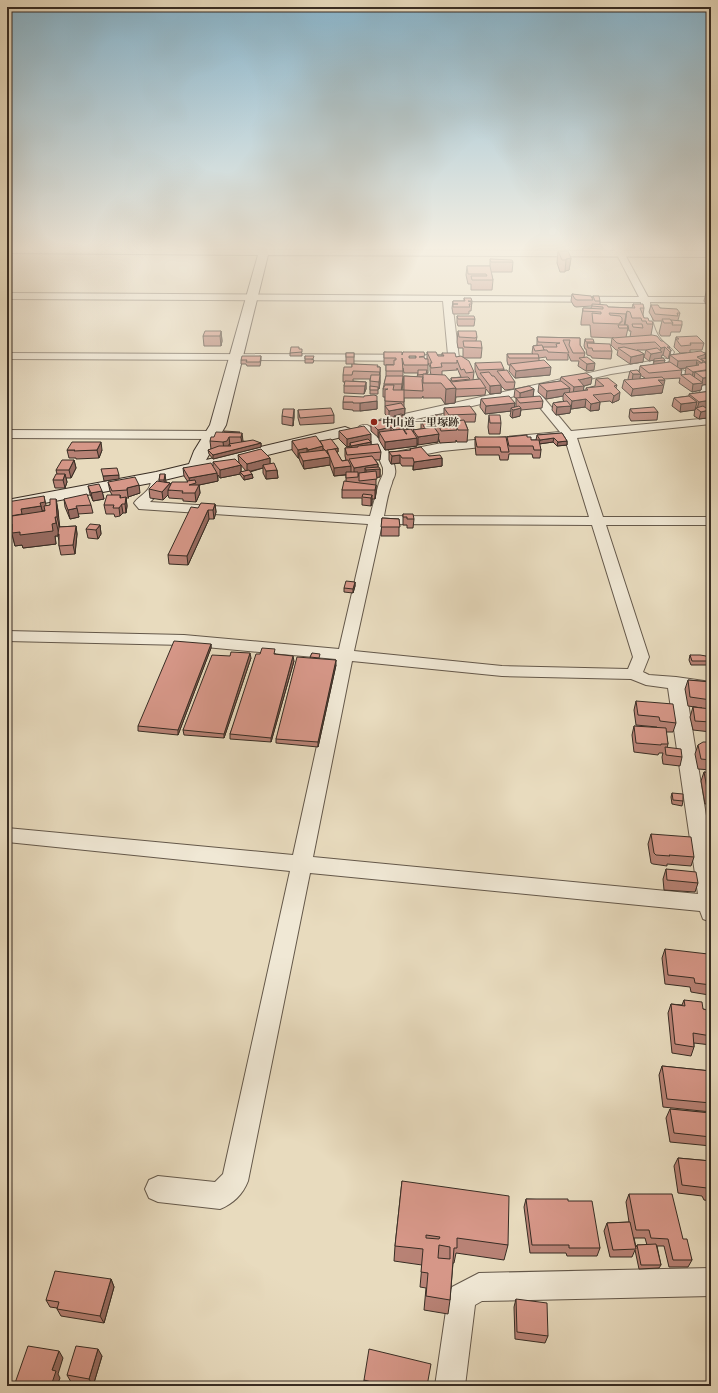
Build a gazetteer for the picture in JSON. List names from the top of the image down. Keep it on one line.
{"places":["中山道一里塚跡"]}
